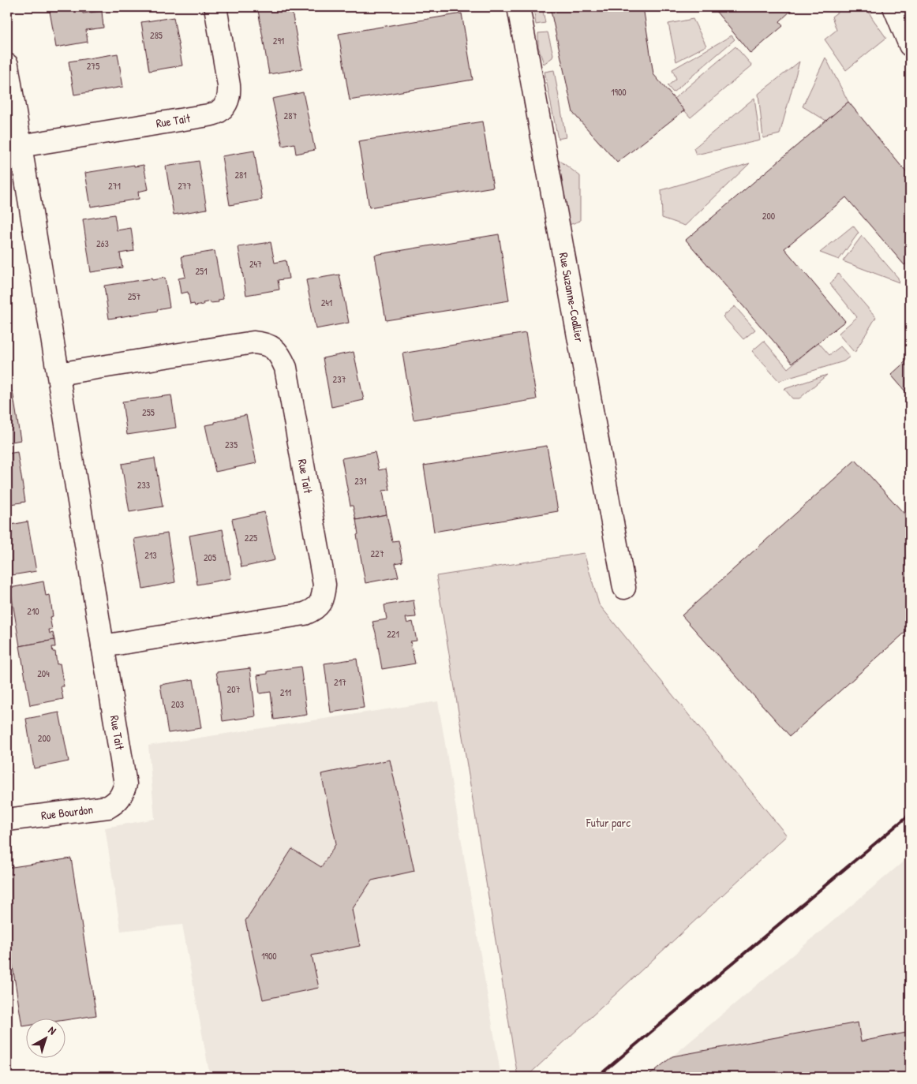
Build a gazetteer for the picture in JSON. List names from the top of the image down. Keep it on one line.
{"streets":{"street":["Rue Tait","Rue Suzanne-Coallier","Rue Bourdon"]},"crossings":[["Rue Tait","Rue Bourdon"]],"parks":["Futur parc"],"house_numbers":["285","291","275","1900","287","281","271","277","200","263","247","251","257","241","237","255","235","231","233","225","227","213","205","210","221","204","217","207","211","203","200","1900"],"north":"top right"}
